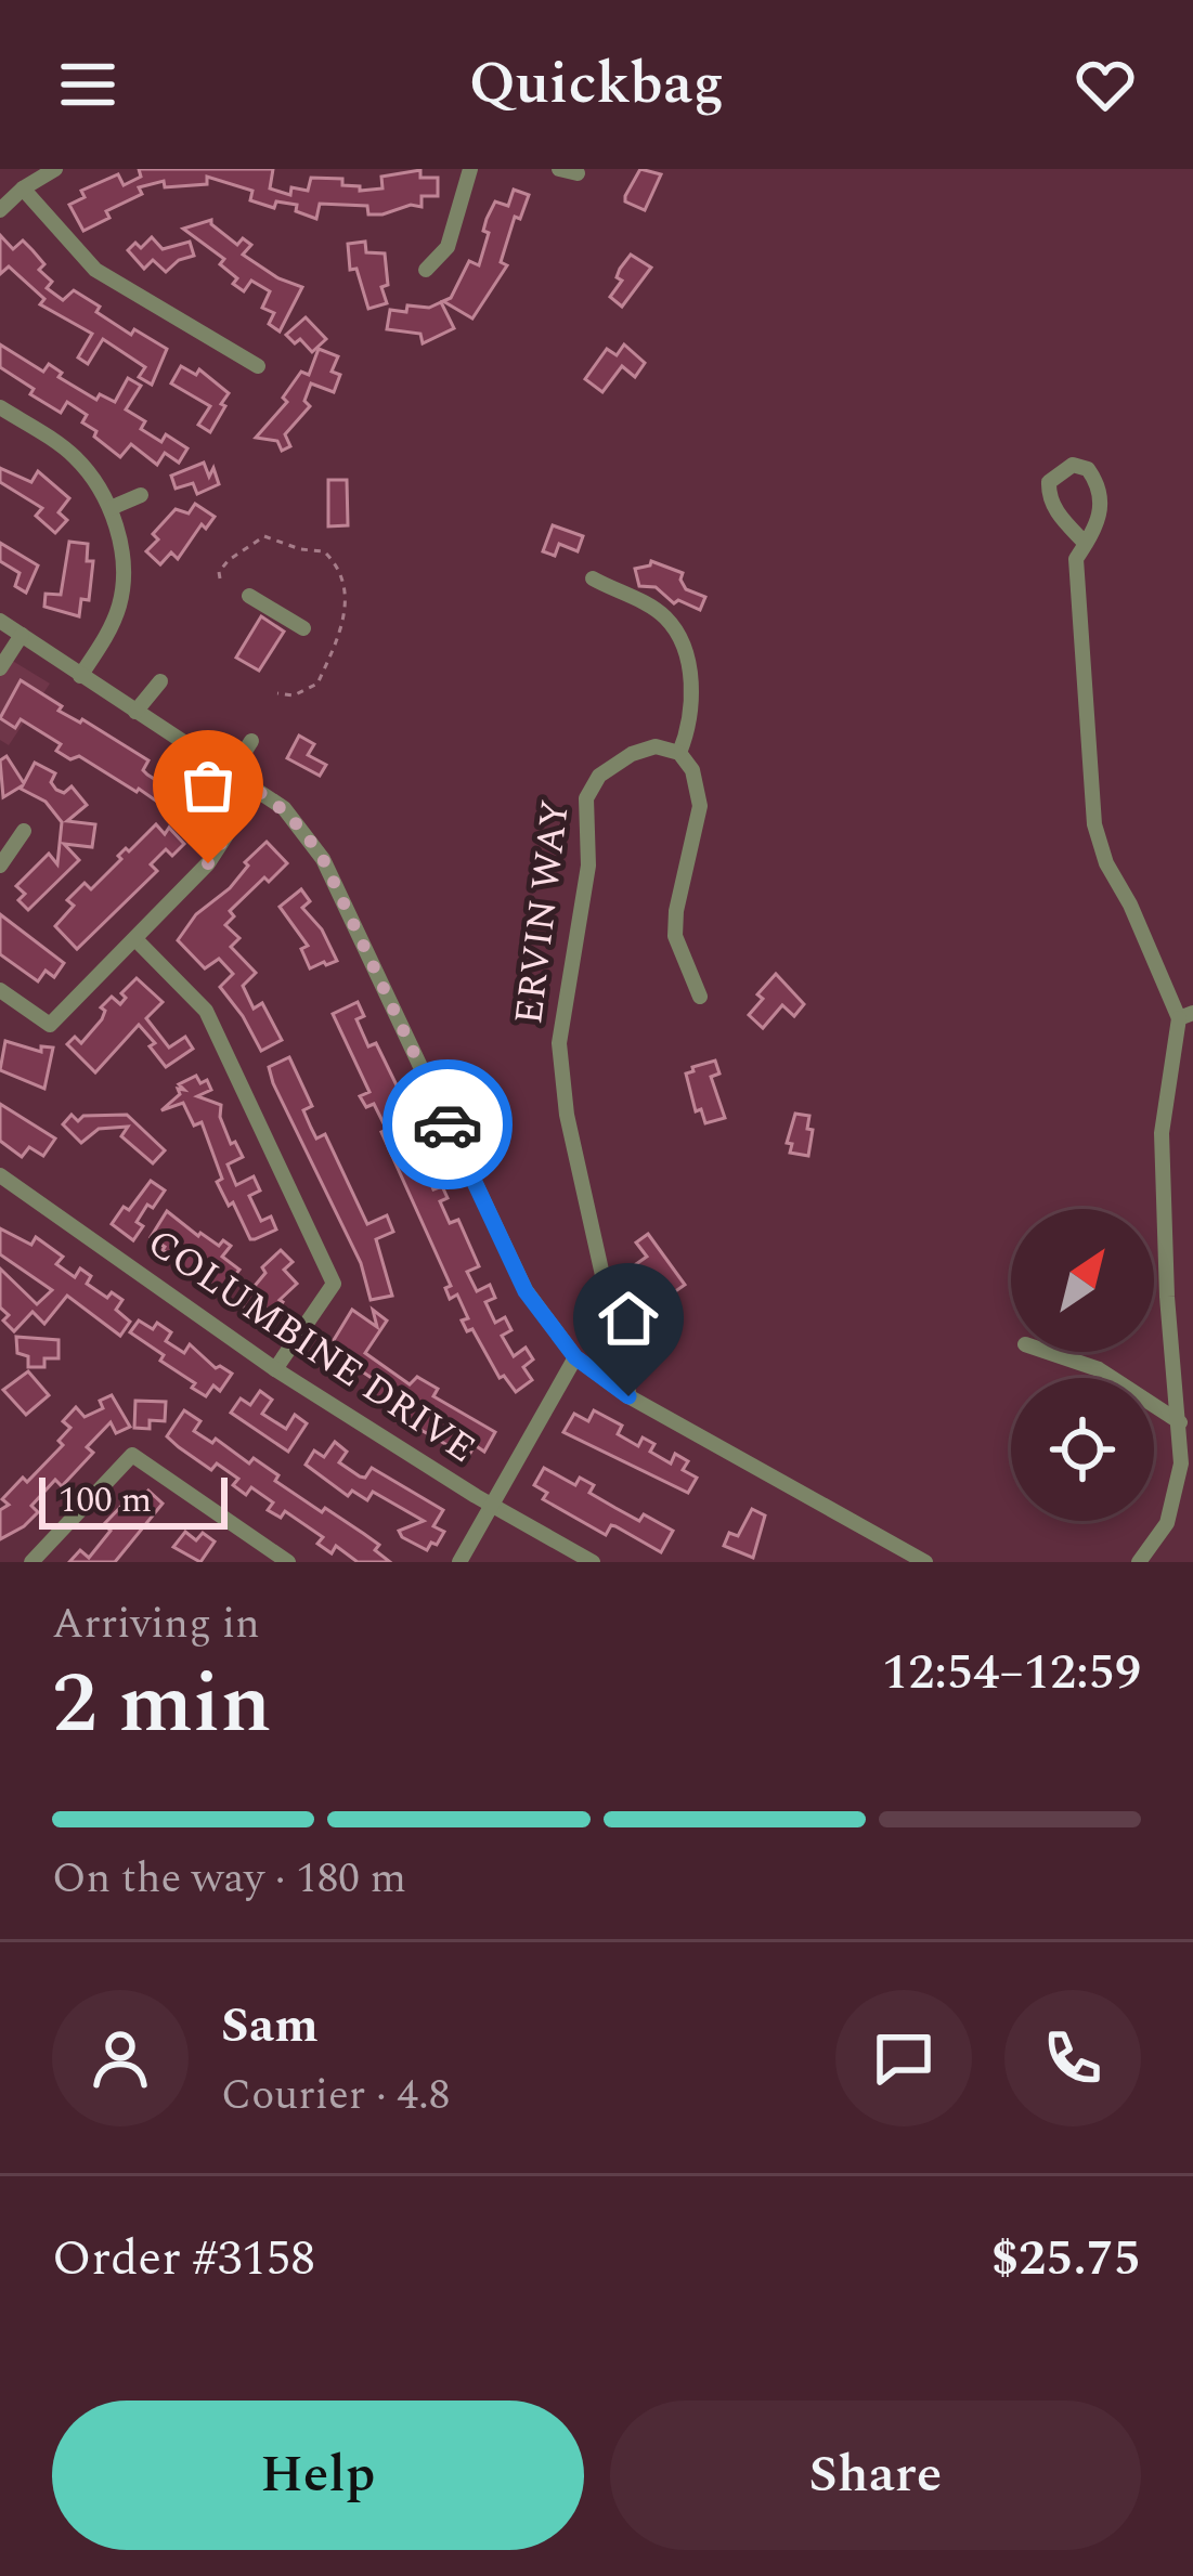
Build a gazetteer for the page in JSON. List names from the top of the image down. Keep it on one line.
{"streets":{"street":["ERVIN WAY","COLUMBINE DRIVE"]},"scale_bar":"100 m","north":"top right","page":{"header":"Quickbag","scale":"100 m","heading":["2 min","Arriving in","12:54–12:59"],"panel":["Sam","Courier · 4.8","Order #3158","$25.75"],"bar":"On the way · 180 m","buttons":["Help","Share"]}}
